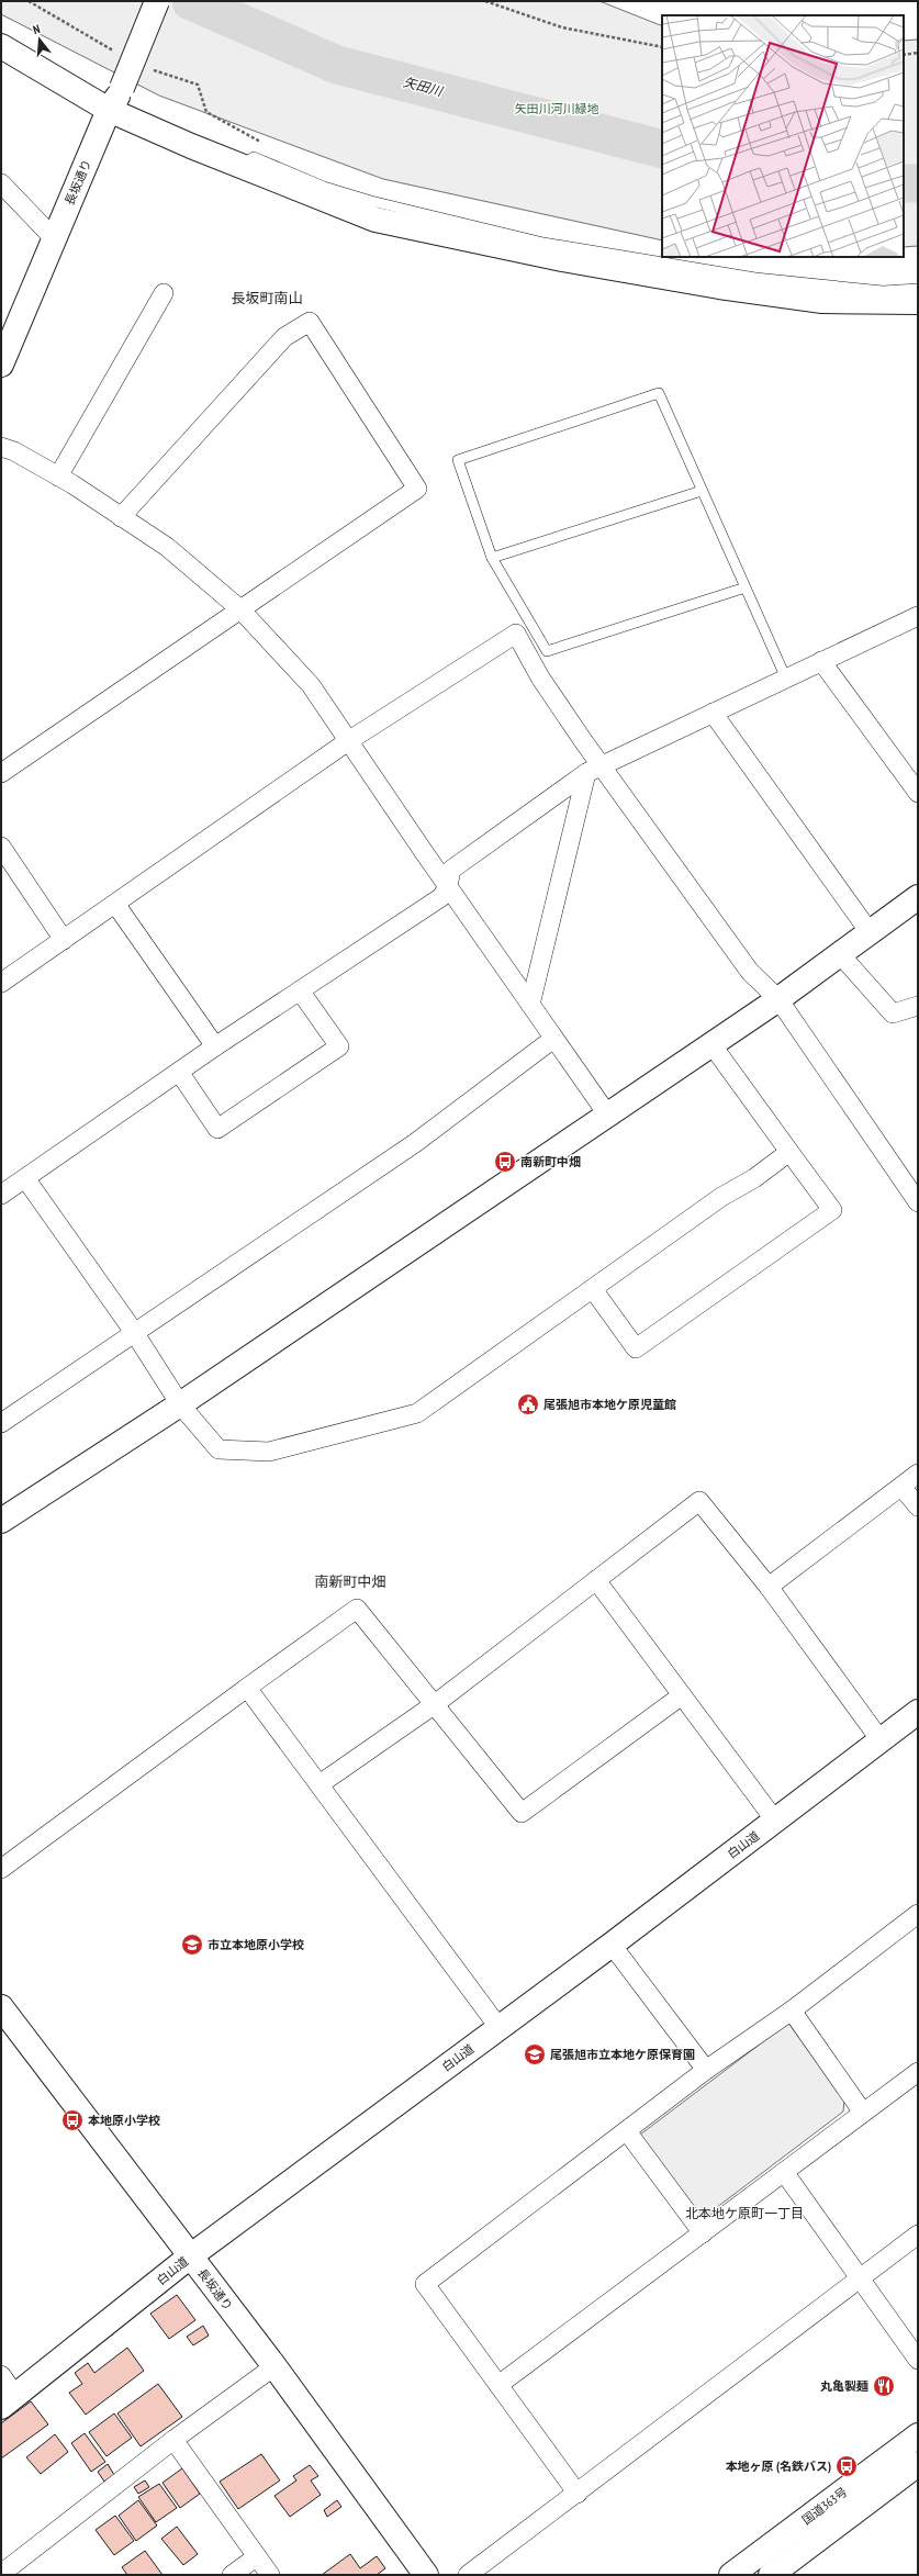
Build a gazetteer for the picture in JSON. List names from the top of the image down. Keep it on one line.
{"streets":{"main road":["長坂通り","白山道","国道363号"]},"crossings":[["長坂通り","白山道"]],"districts":["長坂町南山","南新町中畑","北本地ケ原町一丁目"],"water":["矢田川"],"parks":["矢田川河川緑地"],"places":{"bus stop":["南新町中畑","本地原小学校","本地ヶ原 (名鉄バス)"],"public building":["尾張旭市本地ケ原児童館"],"school or university":["市立本地原小学校","尾張旭市立本地ケ原保育園"],"restaurant":["丸亀製麺"]},"north":"top"}
